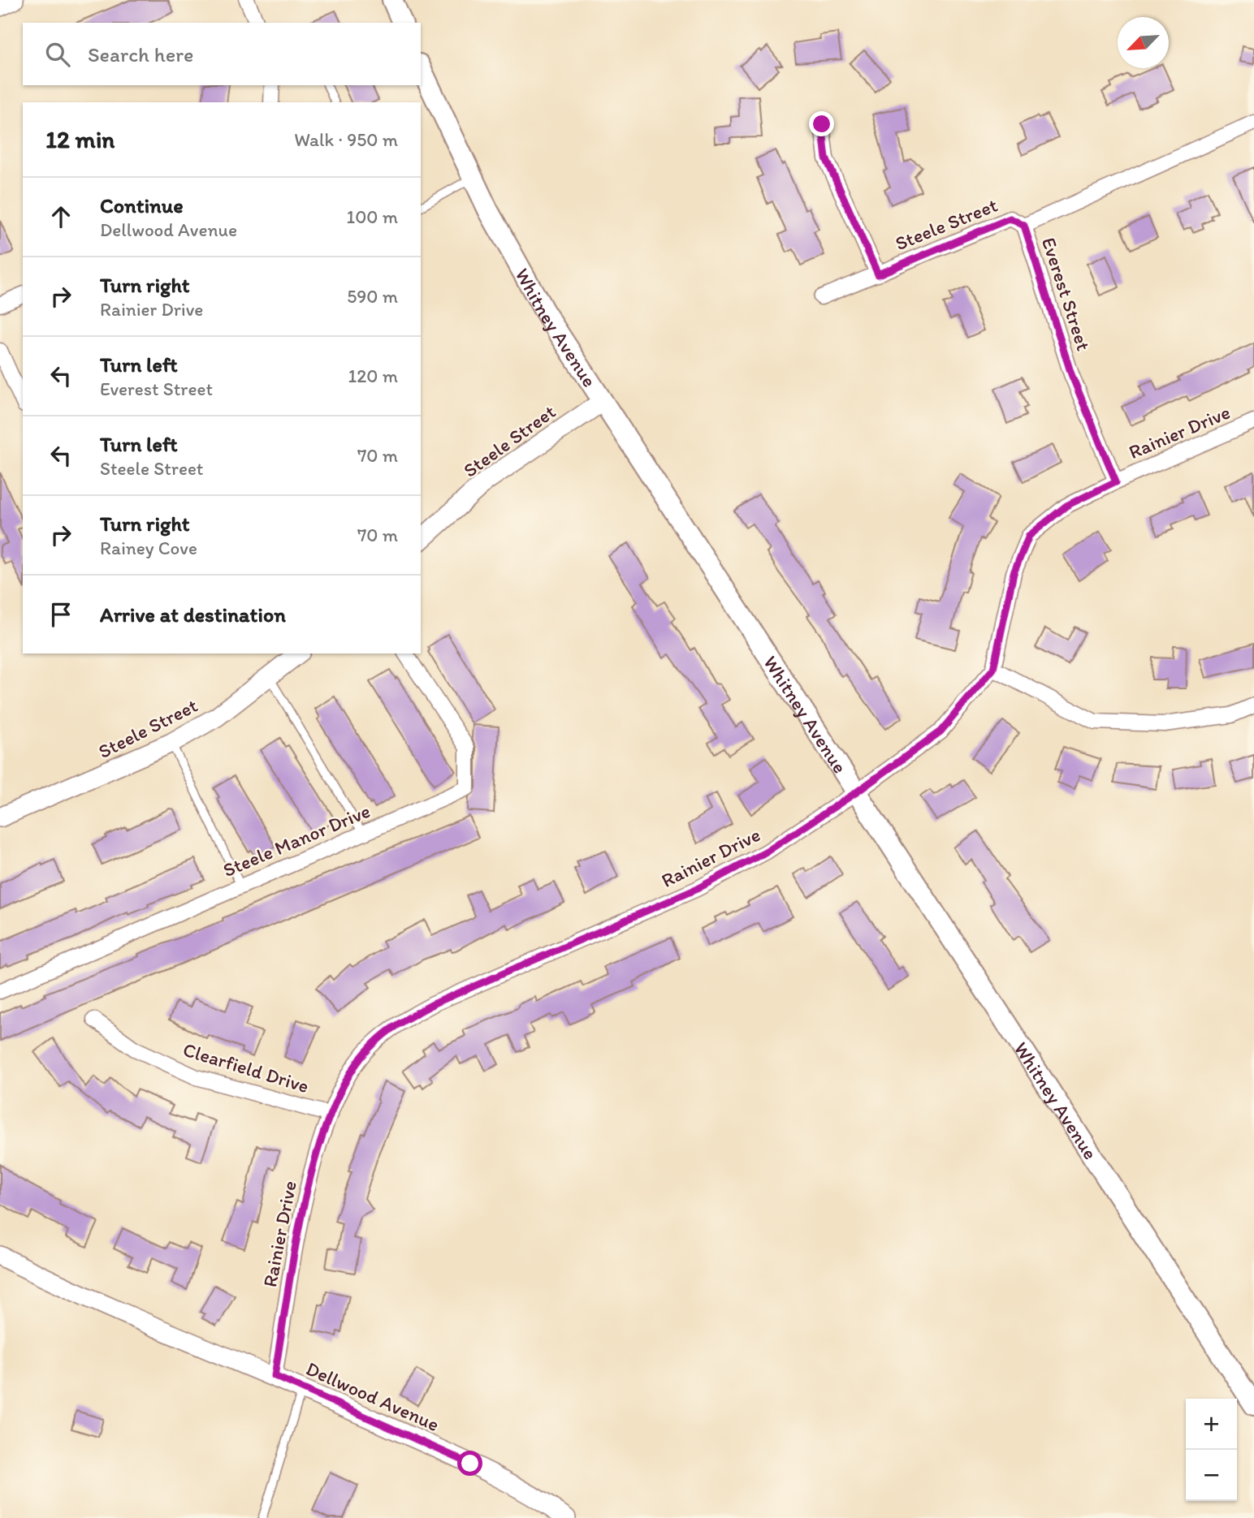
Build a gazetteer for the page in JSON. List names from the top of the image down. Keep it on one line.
{"streets":{"main road":["Whitney Avenue"],"street":["Steele Street","Everest Street","Rainier Drive","Steele Manor Drive","Clearfield Drive","Dellwood Avenue"]},"crossings":[["Steele Street","Everest Street"],["Steele Street","Whitney Avenue"],["Everest Street","Rainier Drive"],["Whitney Avenue","Rainier Drive"],["Rainier Drive","Clearfield Drive"],["Rainier Drive","Dellwood Avenue"]],"north":"bottom left","page":{"search":"Search here","heading":["12 min","Walk · 950 m"],"list":[["Continue","Dellwood Avenue","100 m"],["Turn right","Rainier Drive","590 m"],["Turn left","Everest Street","120 m"],["Turn left","Steele Street","70 m"],["Turn right","Rainey Cove","70 m"],"Arrive at destination"],"map_buttons":["+","−"]}}
